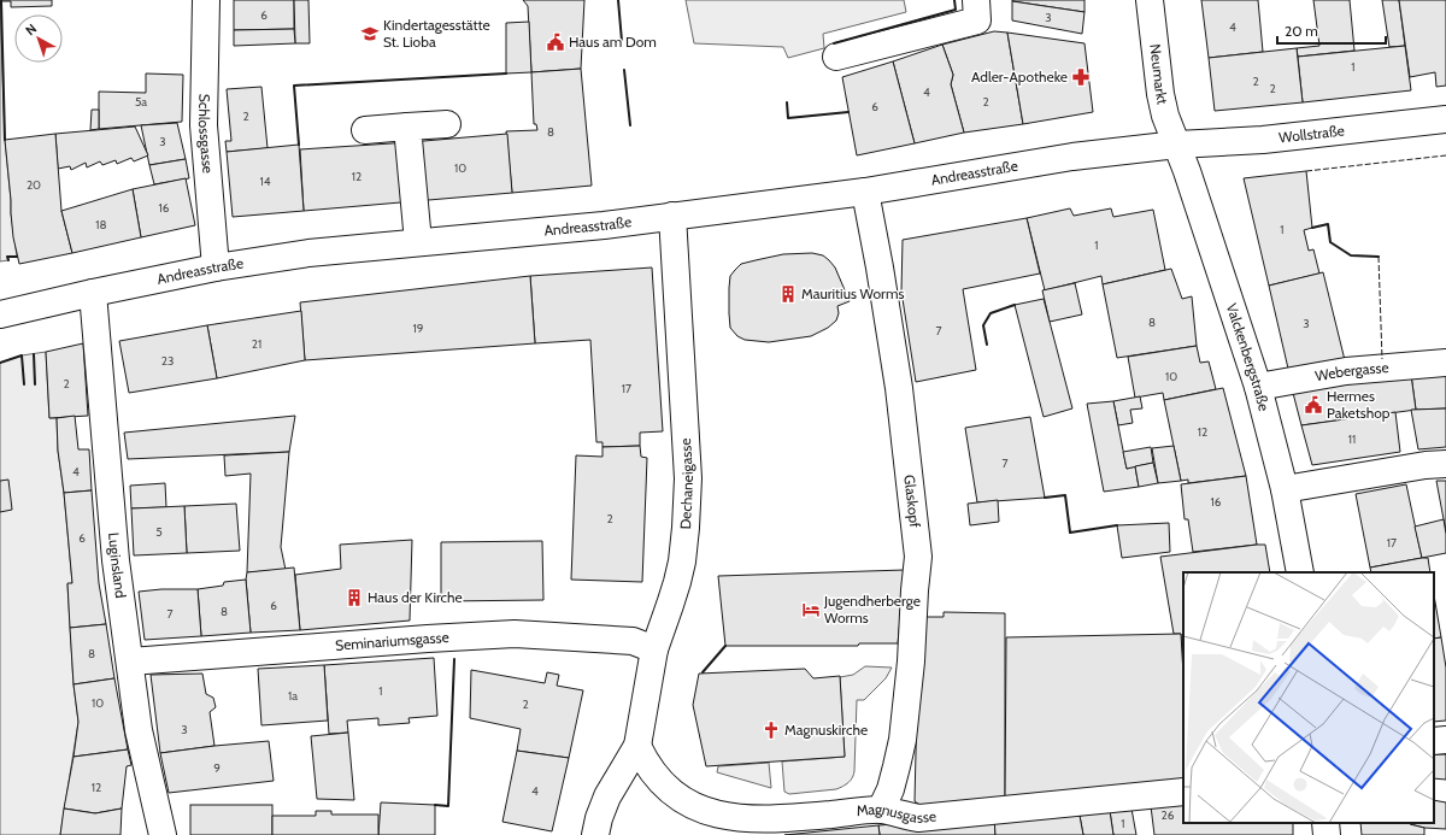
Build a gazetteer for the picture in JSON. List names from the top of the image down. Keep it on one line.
{"streets":{"street":["Neumarkt","Schlossgasse","Wollstraße","Andreasstraße","Valckenbergstraße","Webergasse","Dechaneigasse","Glaskopf","Luginsland","Seminariumsgasse","Magnusgasse"]},"crossings":[["Neumarkt","Wollstraße"],["Neumarkt","Andreasstraße"],["Neumarkt","Valckenbergstraße"],["Schlossgasse","Andreasstraße"],["Wollstraße","Andreasstraße"],["Wollstraße","Valckenbergstraße"],["Andreasstraße","Valckenbergstraße"],["Andreasstraße","Dechaneigasse"],["Andreasstraße","Glaskopf"],["Andreasstraße","Luginsland"],["Valckenbergstraße","Webergasse"],["Dechaneigasse","Seminariumsgasse"],["Dechaneigasse","Magnusgasse"],["Glaskopf","Magnusgasse"],["Luginsland","Seminariumsgasse"]],"places":{"school or university":["Kindertagesstätte St. Lioba"],"public building":["Haus am Dom","Hermes Paketshop"],"pharmacy":["Adler-Apotheke"],"building":["Mauritius Worms","Haus der Kirche"],"hotel":["Jugendherberge Worms"],"church":["Magnuskirche"]},"house_numbers":["6","3","4","1","2","2","4","5a","2","6","2","8","3","10","12","14","20","16","18","1","1","8","3","19","7","21","23","10","2","17","12","11","7","4","16","2","5","6","17","6","8","7","8","1","1a","10","2","3","9","12","4","26","1"],"scale_bar":"20 m","north":"top left"}
